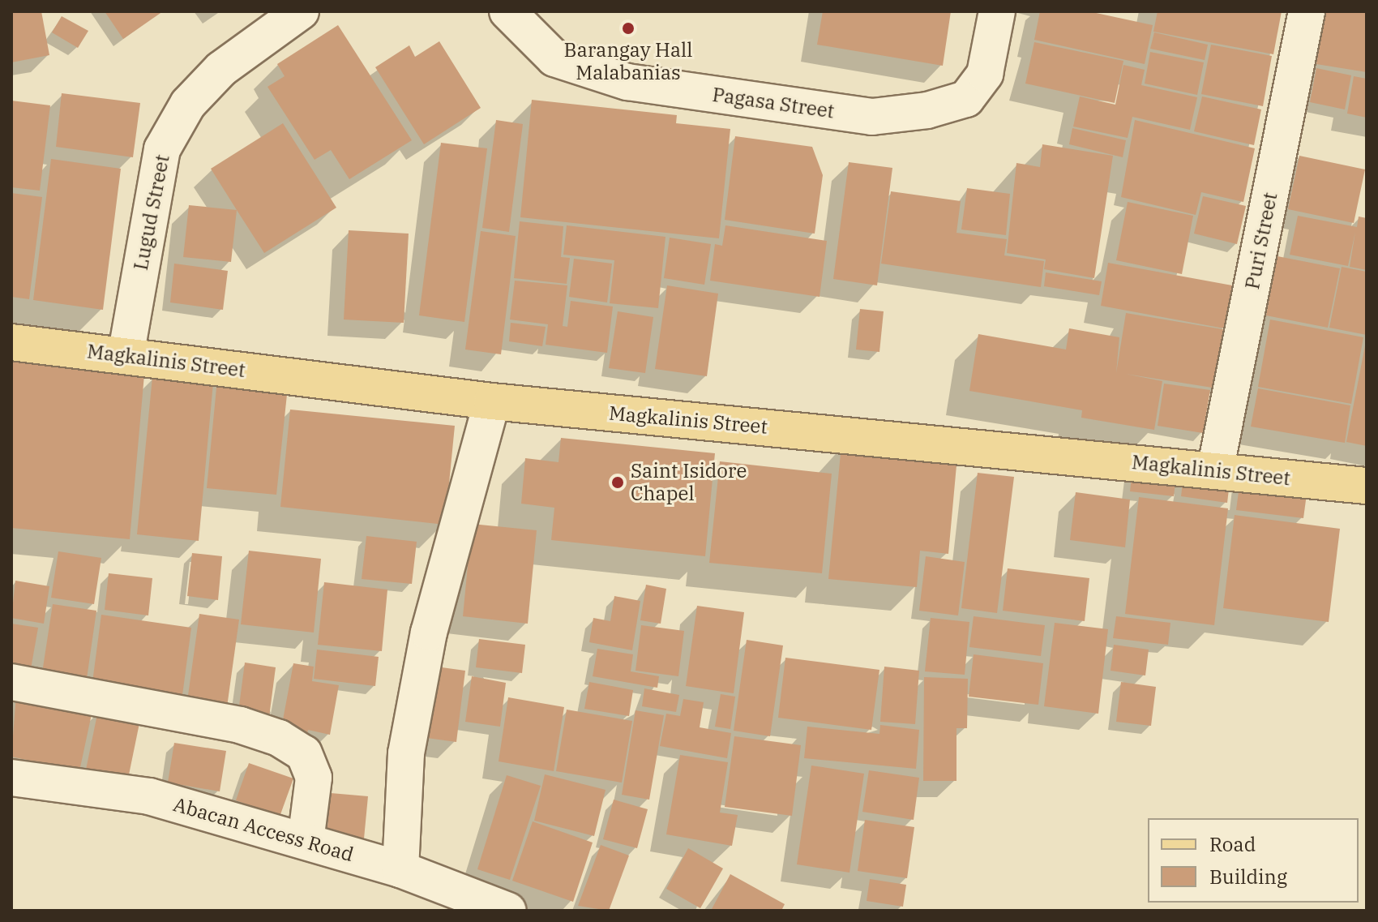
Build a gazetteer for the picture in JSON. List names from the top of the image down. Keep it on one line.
{"streets":{"main road":["Magkalinis Street"],"street":["Pagasa Street","Lugud Street","Puri Street","Abacan Access Road"]},"crossings":[["Lugud Street","Magkalinis Street"],["Puri Street","Magkalinis Street"]],"places":["Barangay Hall Malabanias","Saint Isidore Chapel"],"legend":["Road","Building"]}
